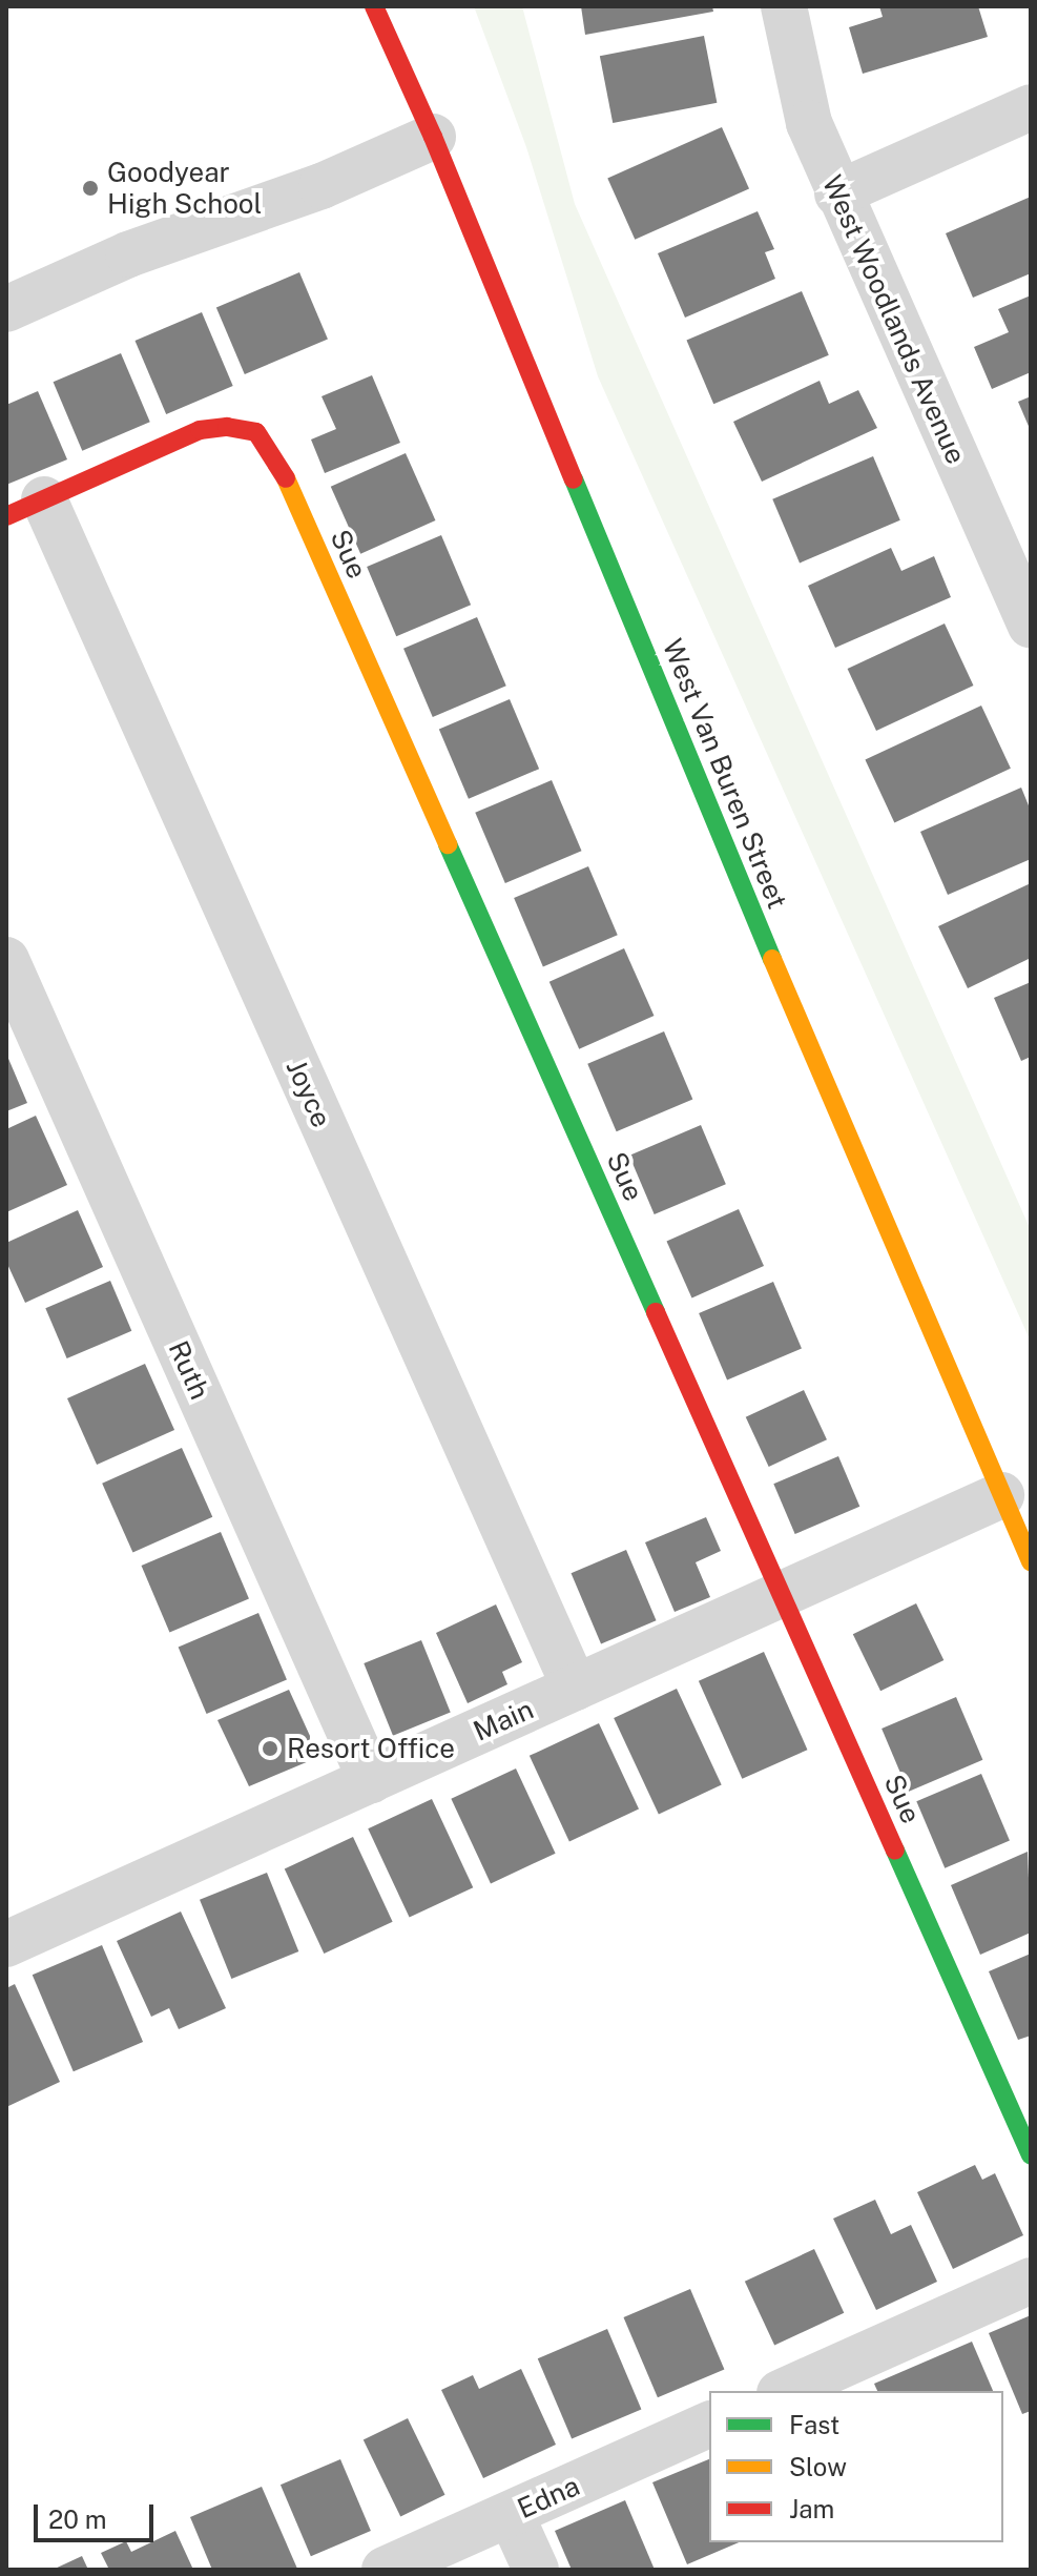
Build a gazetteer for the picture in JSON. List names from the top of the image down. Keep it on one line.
{"streets":{"street":["West Woodlands Avenue","Sue","West Van Buren Street","Joyce","Ruth","Main","Edna"]},"crossings":[["Sue","Joyce"],["Sue","Main"],["West Van Buren Street","Main"],["Joyce","Main"],["Ruth","Main"]],"places":["Goodyear High School","Resort Office"],"legend":["Fast","Slow","Jam"],"scale_bar":"20 m"}
